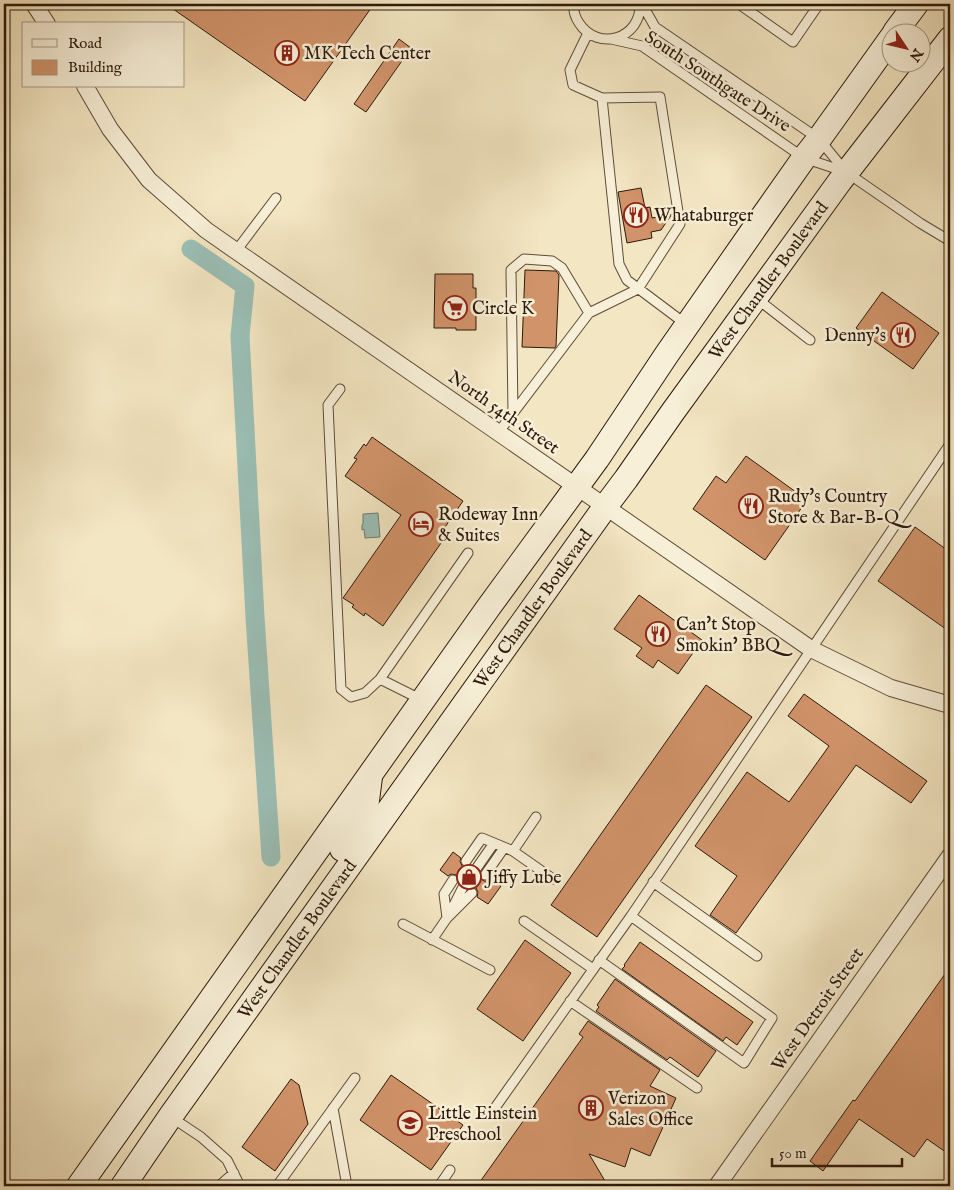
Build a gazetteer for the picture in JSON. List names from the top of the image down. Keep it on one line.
{"streets":{"main road":["West Chandler Boulevard"],"street":["North 54th Street","West Detroit Street"],"lane":["South Southgate Drive"]},"crossings":[["South Southgate Drive","West Chandler Boulevard"],["West Chandler Boulevard","North 54th Street"]],"places":{"building":["MK Tech Center","Verizon Sales Office"],"restaurant":["Whataburger","Denny's","Rudy's Country Store & Bar-B-Q","Can't Stop Smokin' BBQ"],"supermarket":["Circle K"],"hotel":["Rodeway Inn & Suites"],"shop":["Jiffy Lube"],"school or university":["Little Einstein Preschool"]},"legend":["Road","Building"],"scale_bar":"50 m","north":"bottom right"}
